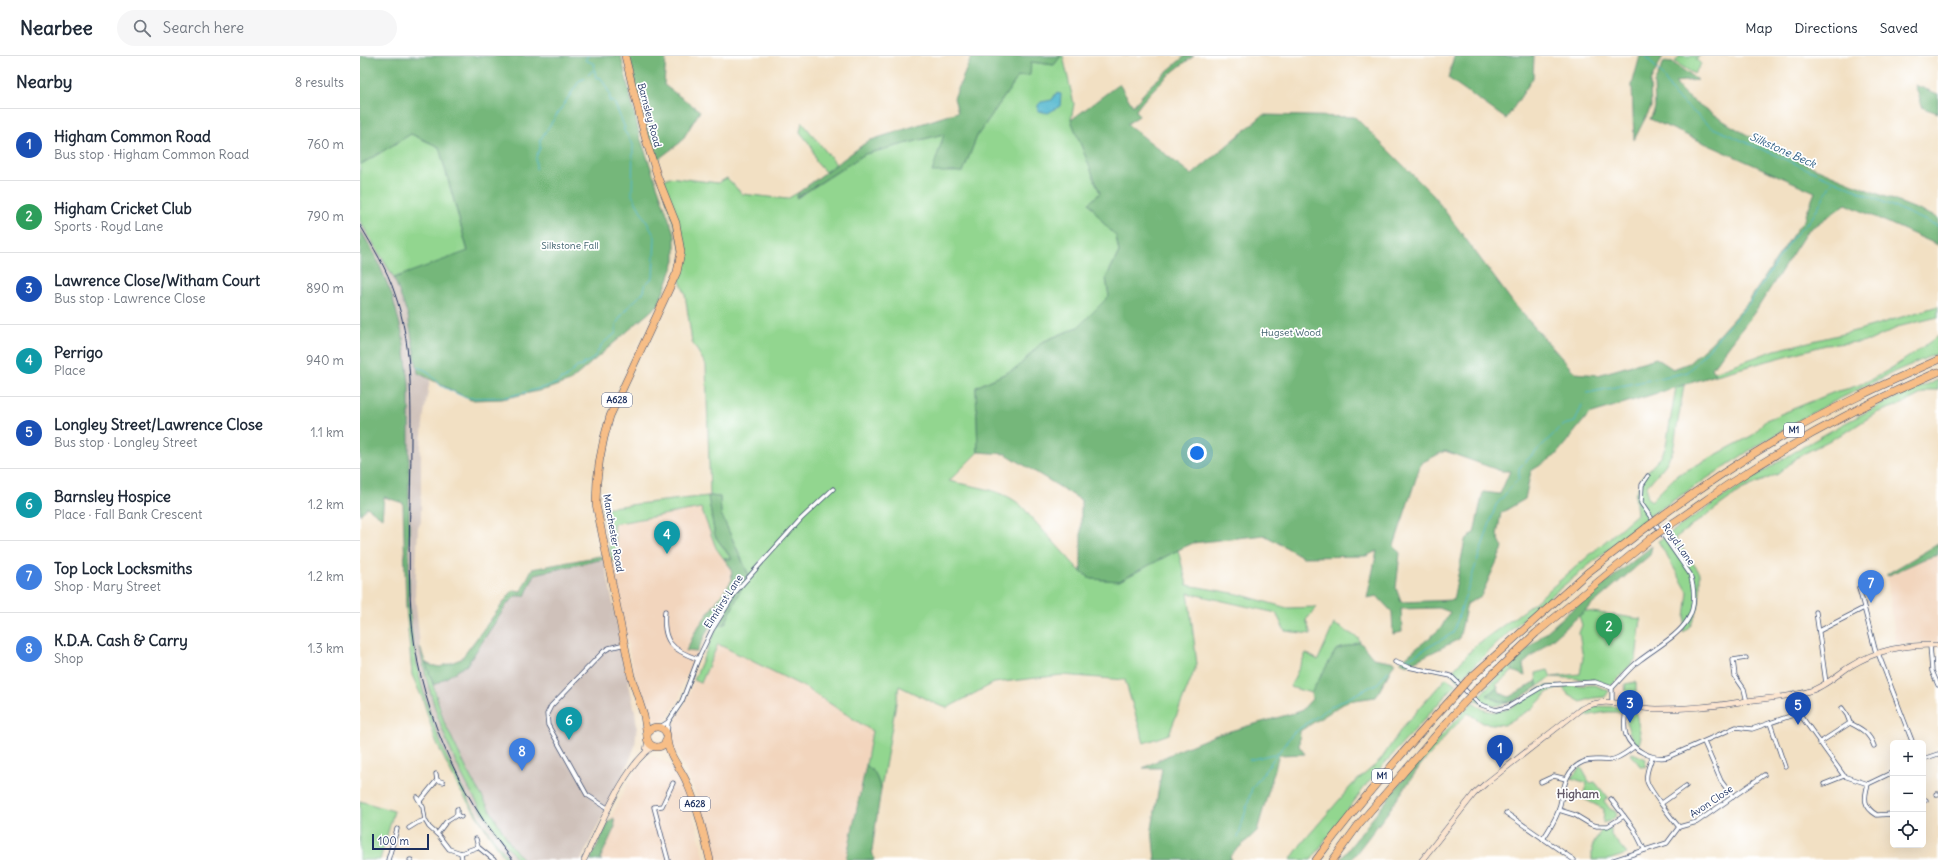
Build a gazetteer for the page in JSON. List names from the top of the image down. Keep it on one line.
{"streets":{"highway":["Barnsley Road","A628","M1","Manchester Road"],"street":["Royd Lane","Elmhirst Lane","Avon Close"]},"crossings":[["Barnsley Road","Manchester Road"],["A628","Manchester Road"],["A628","Elmhirst Lane"],["Manchester Road","Elmhirst Lane"]],"districts":["Higham"],"water":["Silkstone Beck"],"parks":["Silkstone Fall","Hugset Wood"],"scale_bar":"100 m","page":{"header":"Nearbee","search":"Search here","nav":["Map","Directions","Saved"],"heading":["Nearby","8 results"],"list":[{"mark":"1","name":"Higham Common Road","note":"Bus stop · Higham Common Road","value":"760 m"},{"mark":"2","name":"Higham Cricket Club","note":"Sports · Royd Lane","value":"790 m"},{"mark":"3","name":"Lawrence Close/Witham Court","note":"Bus stop · Lawrence Close","value":"890 m"},{"mark":"4","name":"Perrigo","note":"Place","value":"940 m"},{"mark":"5","name":"Longley Street/Lawrence Close","note":"Bus stop · Longley Street","value":"1.1 km"},{"mark":"6","name":"Barnsley Hospice","note":"Place · Fall Bank Crescent","value":"1.2 km"},{"mark":"7","name":"Top Lock Locksmiths","note":"Shop · Mary Street","value":"1.2 km"},{"mark":"8","name":"K.D.A. Cash & Carry","note":"Shop","value":"1.3 km"}],"pins":["4","7","2","3","5","6","1","8"],"map_buttons":["+","−"],"scale":"100 m"}}
